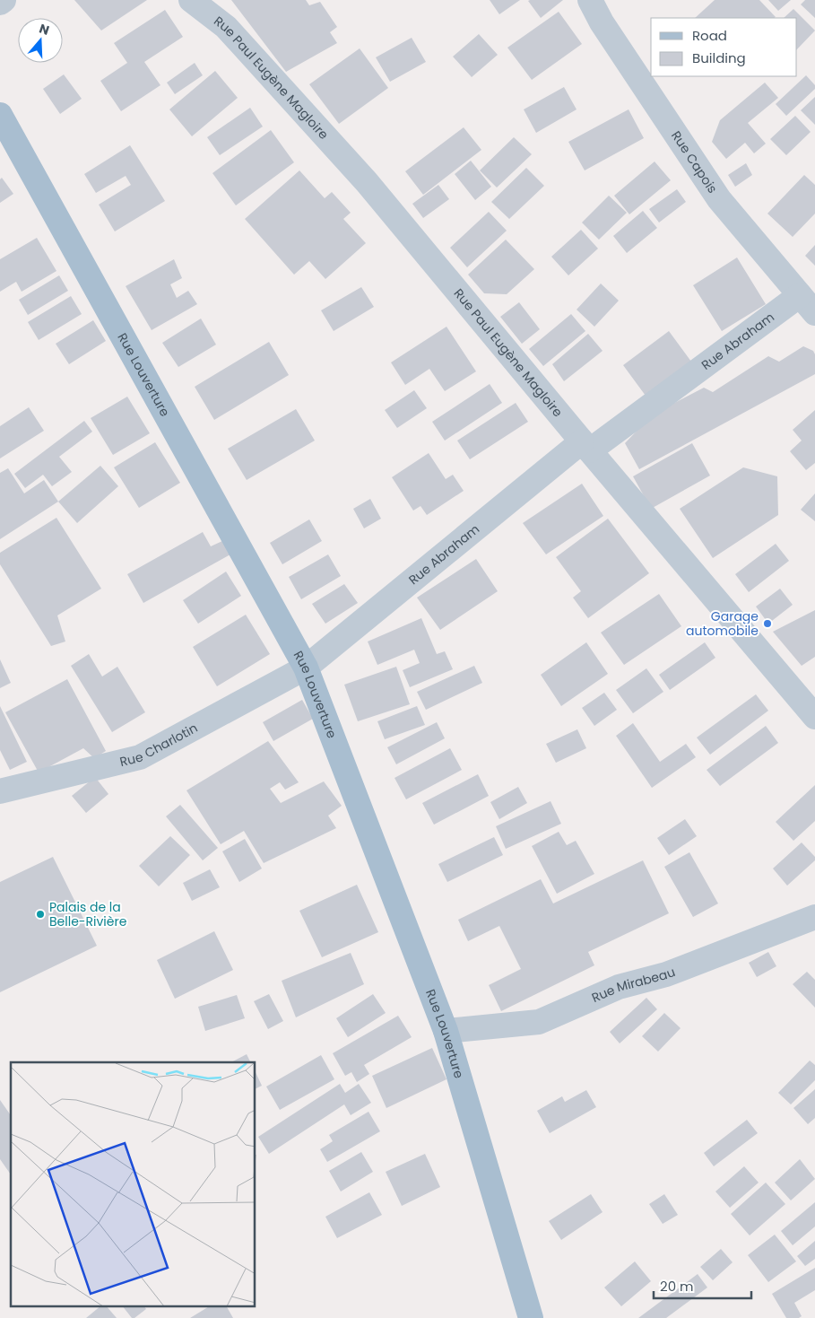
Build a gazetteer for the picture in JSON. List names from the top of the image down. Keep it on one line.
{"streets":{"main road":["Rue Louverture"],"street":["Rue Paul Eugène Magloire","Rue Capois","Rue Abraham","Rue Charlotin","Rue Mirabeau"]},"crossings":[["Rue Paul Eugène Magloire","Rue Abraham"],["Rue Capois","Rue Abraham"],["Rue Abraham","Rue Louverture"],["Rue Abraham","Rue Charlotin"],["Rue Louverture","Rue Charlotin"],["Rue Louverture","Rue Mirabeau"]],"places":["Garage automobile","Palais de la Belle-Rivière"],"legend":["Road","Building"],"scale_bar":"20 m","north":"top"}
